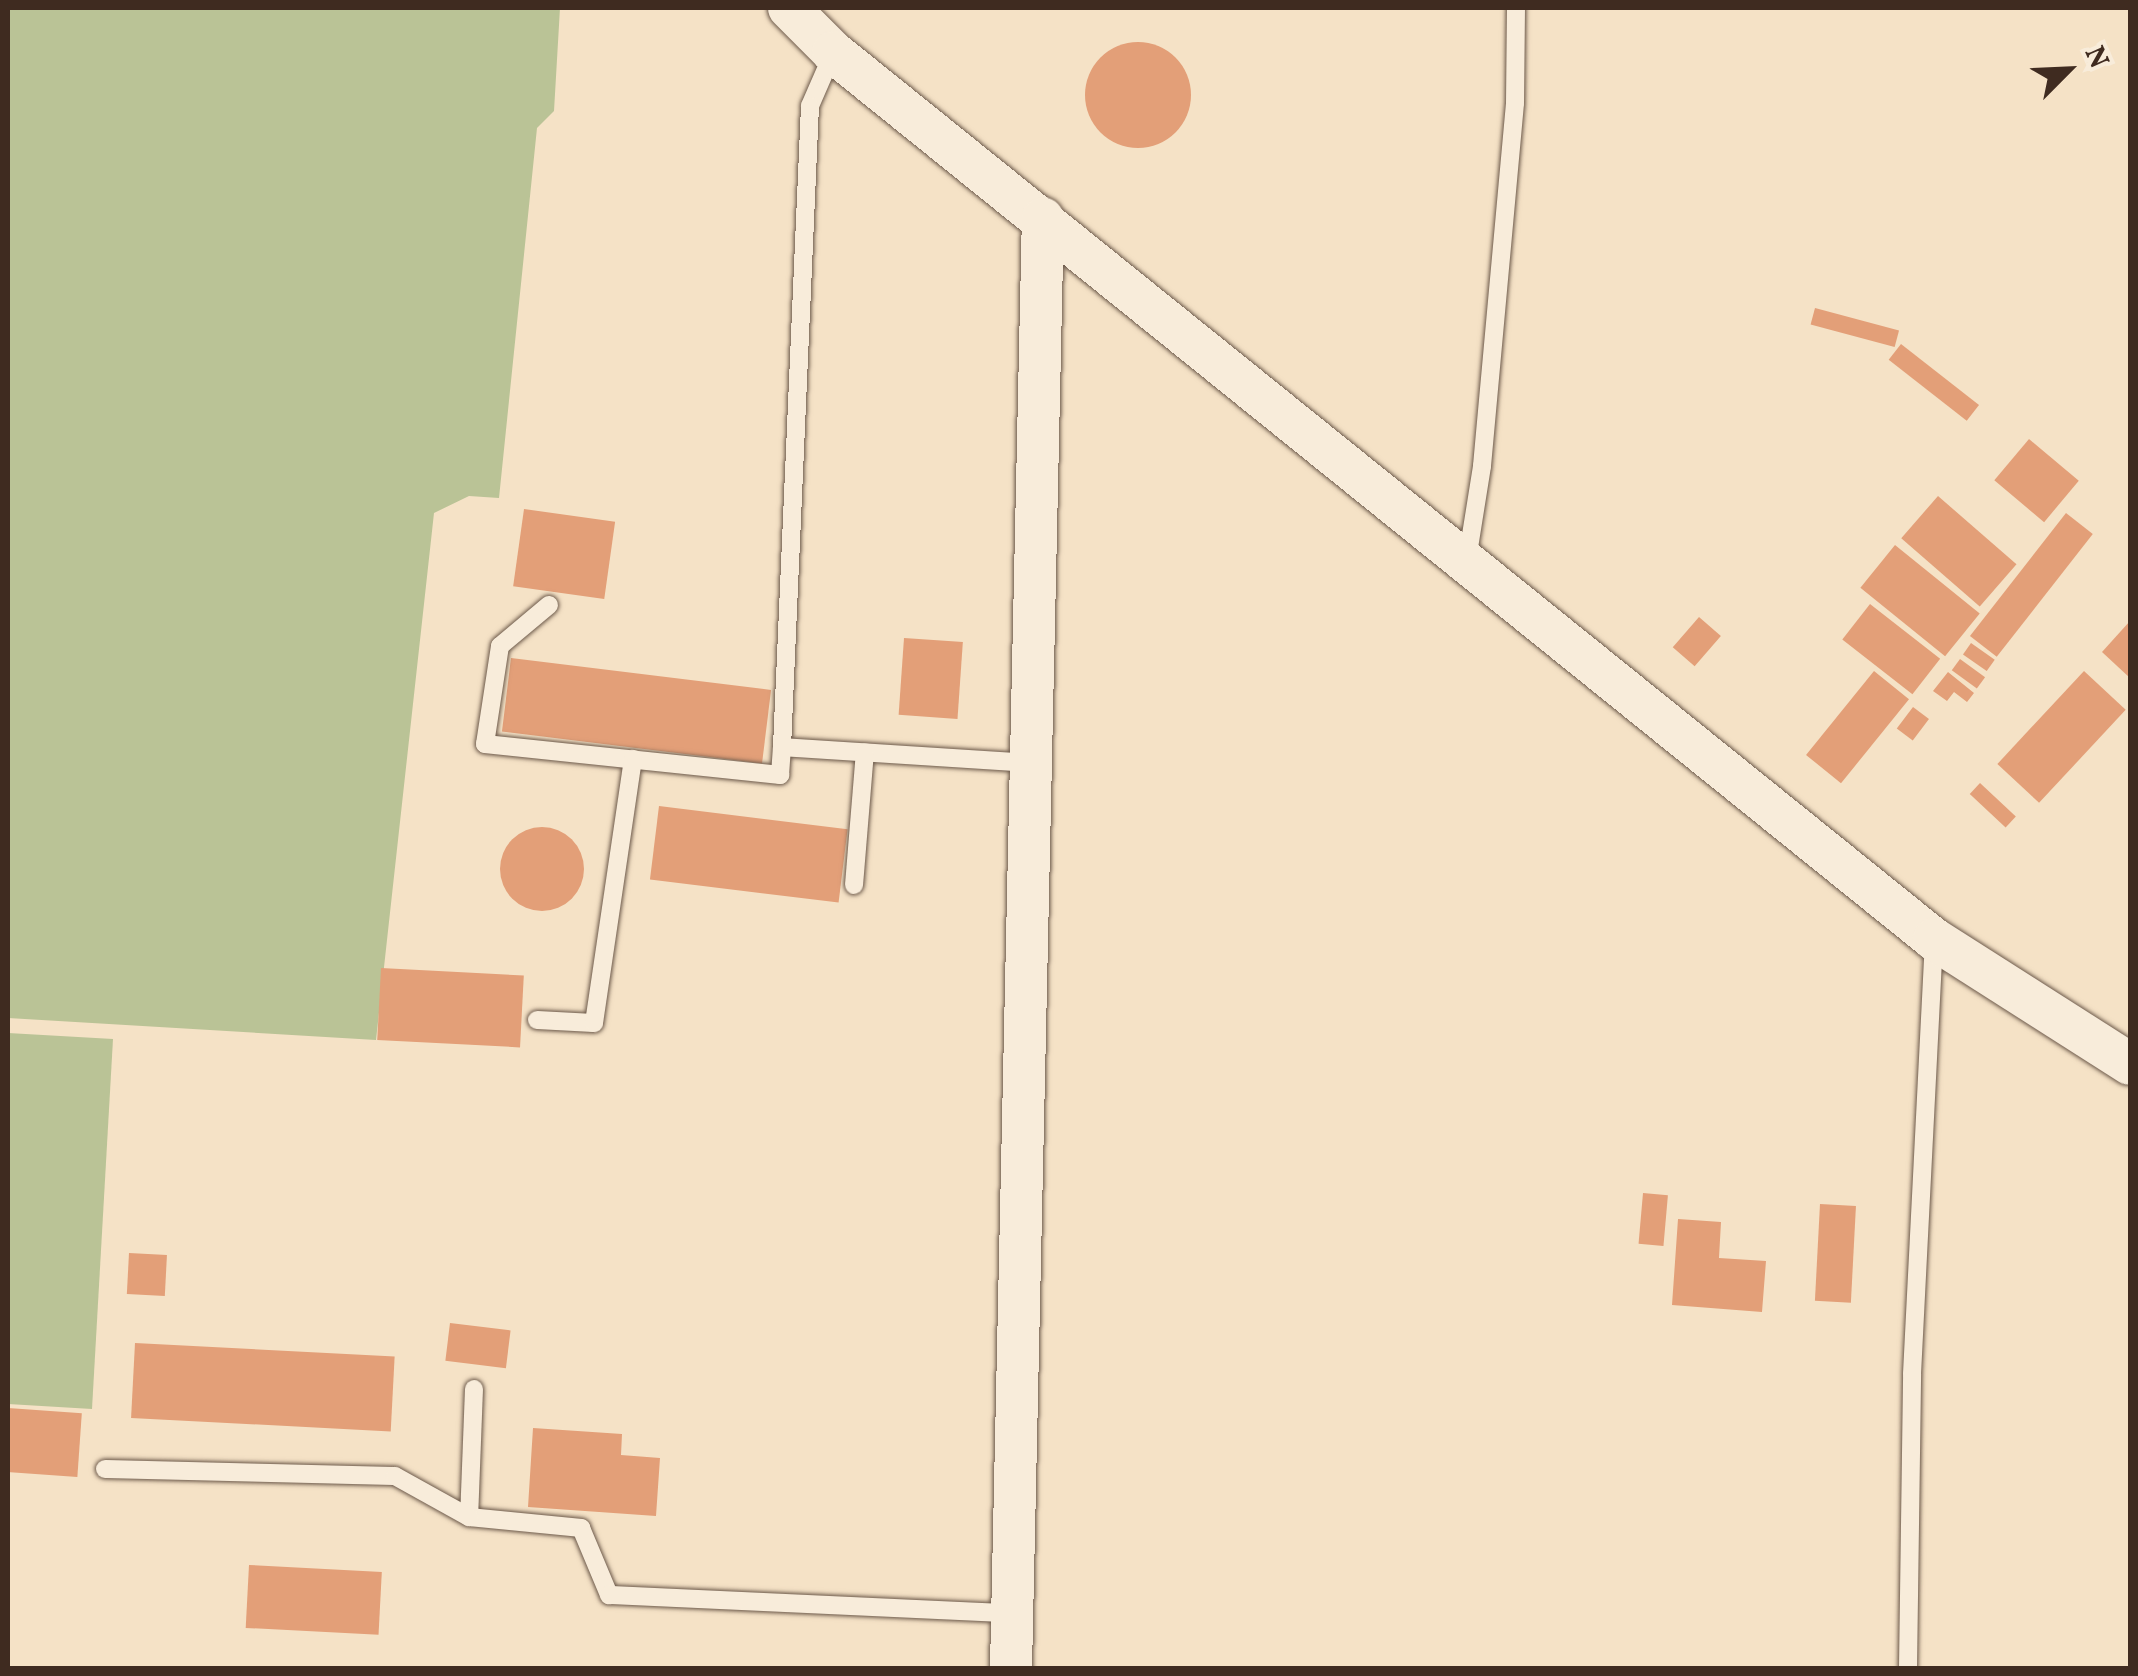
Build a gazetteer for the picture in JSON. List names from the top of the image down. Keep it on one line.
{"north":"top right"}
